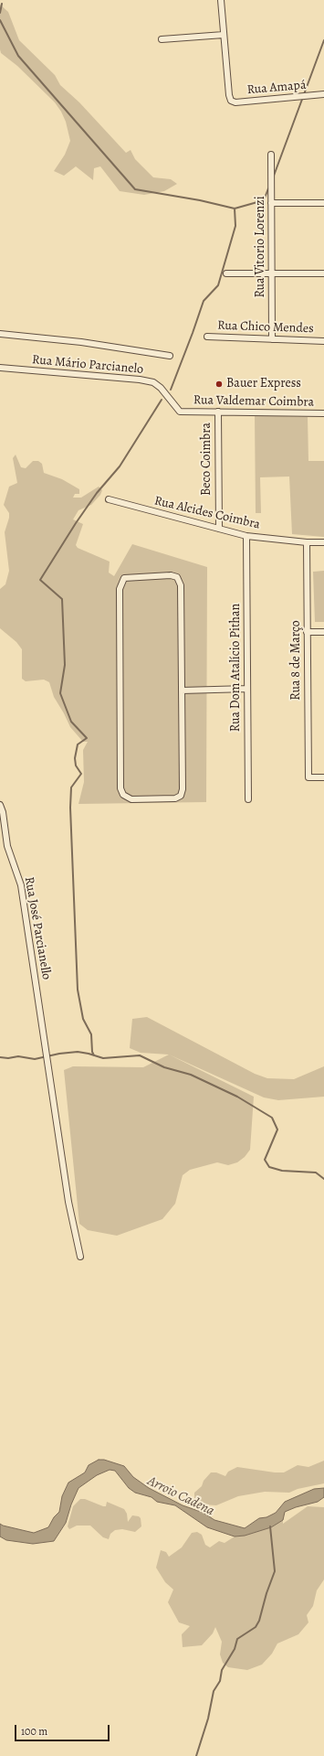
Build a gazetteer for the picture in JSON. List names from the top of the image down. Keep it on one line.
{"streets":{"street":["Rua Amapá","Rua Vitorio Lorenzi","Rua Chico Mendes","Rua Mário Parcianelo","Rua Valdemar Coimbra","Beco Coimbra","Rua Alcides Coimbra","Rua 8 de Março","Rua Dom Atalício Pithan","Rua José Parcianello"]},"crossings":[["Rua Vitorio Lorenzi","Rua Chico Mendes"],["Rua Mário Parcianelo","Rua Valdemar Coimbra"],["Rua Valdemar Coimbra","Beco Coimbra"],["Beco Coimbra","Rua Alcides Coimbra"],["Rua Alcides Coimbra","Rua 8 de Março"],["Rua Alcides Coimbra","Rua Dom Atalício Pithan"]],"water":["Arroio Cadena"],"places":["Bauer Express"],"scale_bar":"100 m"}
